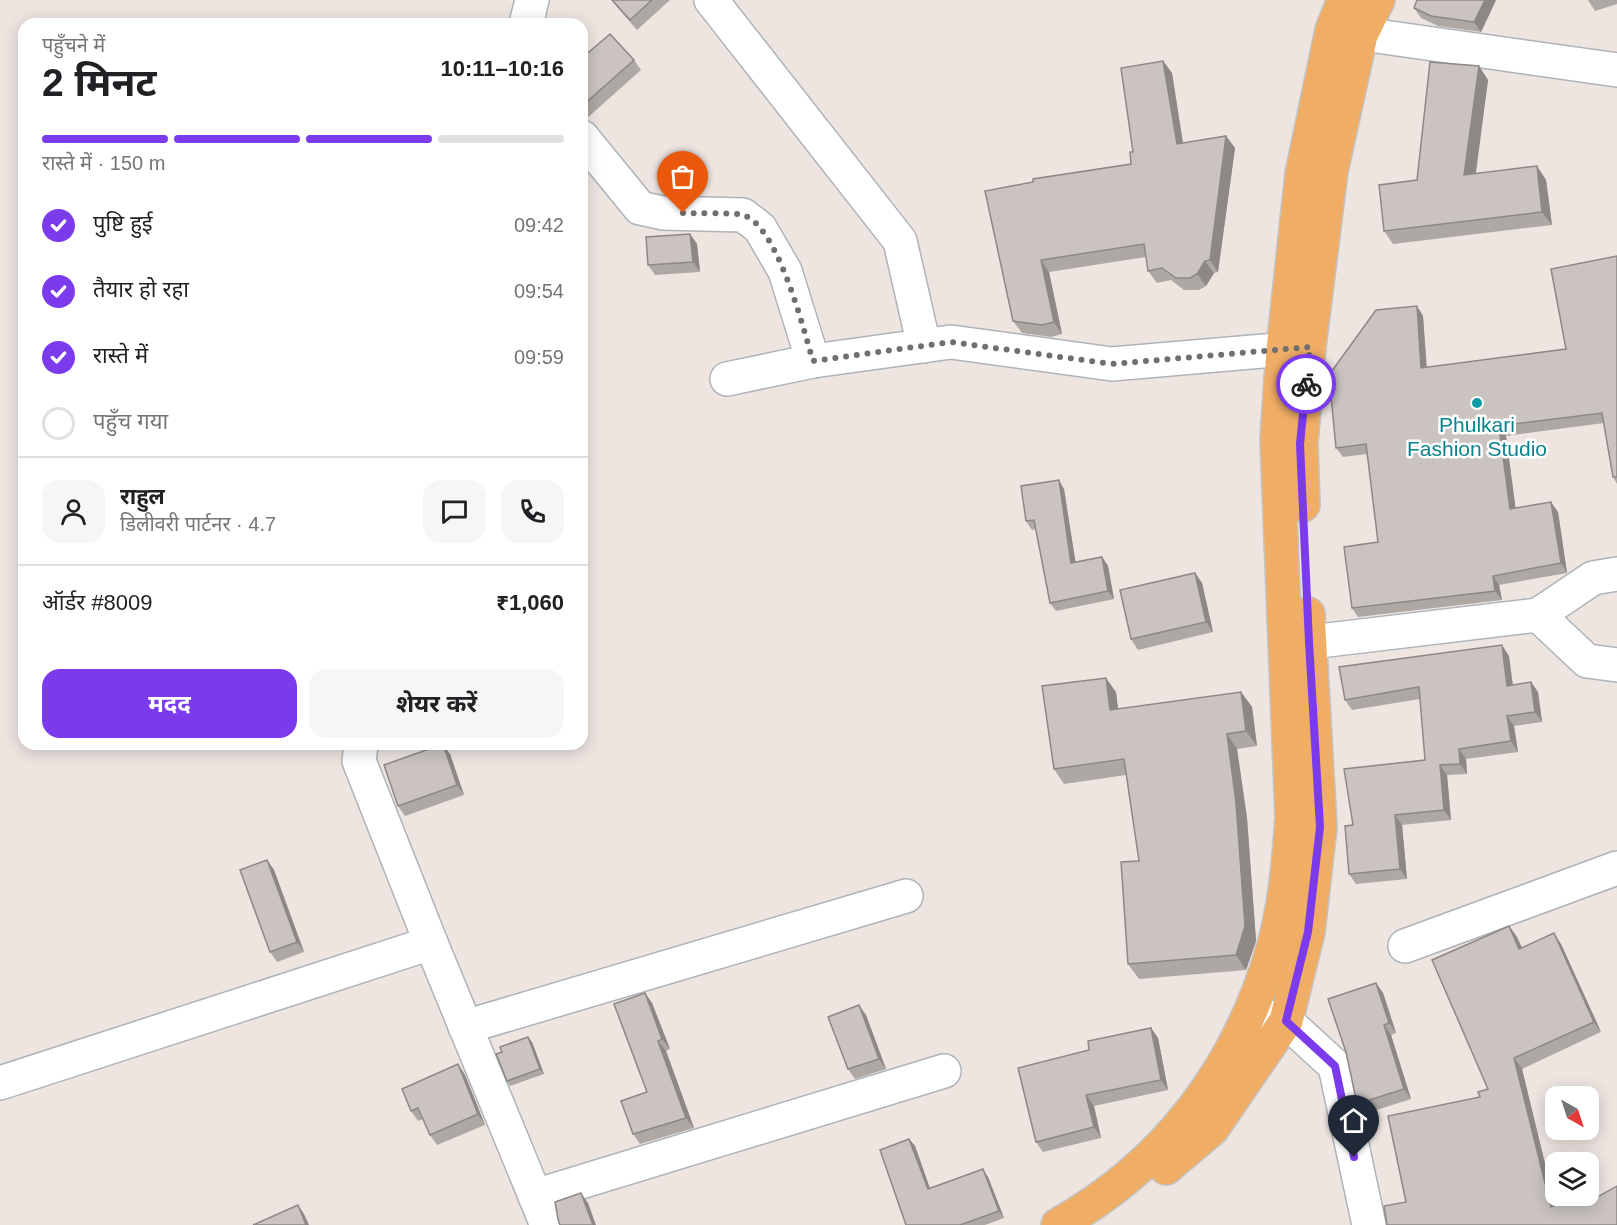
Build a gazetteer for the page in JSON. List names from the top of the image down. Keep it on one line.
{"places":["Phulkari Fashion Studio"],"north":"bottom right","page":{"heading":["2 मिनट","पहुँचने में","10:11–10:16"],"panel":["राहुल","डिलीवरी पार्टनर · 4.7","ऑर्डर #8009","₹1,060"],"bar":"रास्ते में · 150 m","list":[["पुष्टि हुई","09:42"],["तैयार हो रहा","09:54"],["रास्ते में","09:59"],"पहुँच गया"],"buttons":["मदद","शेयर करें"]}}
